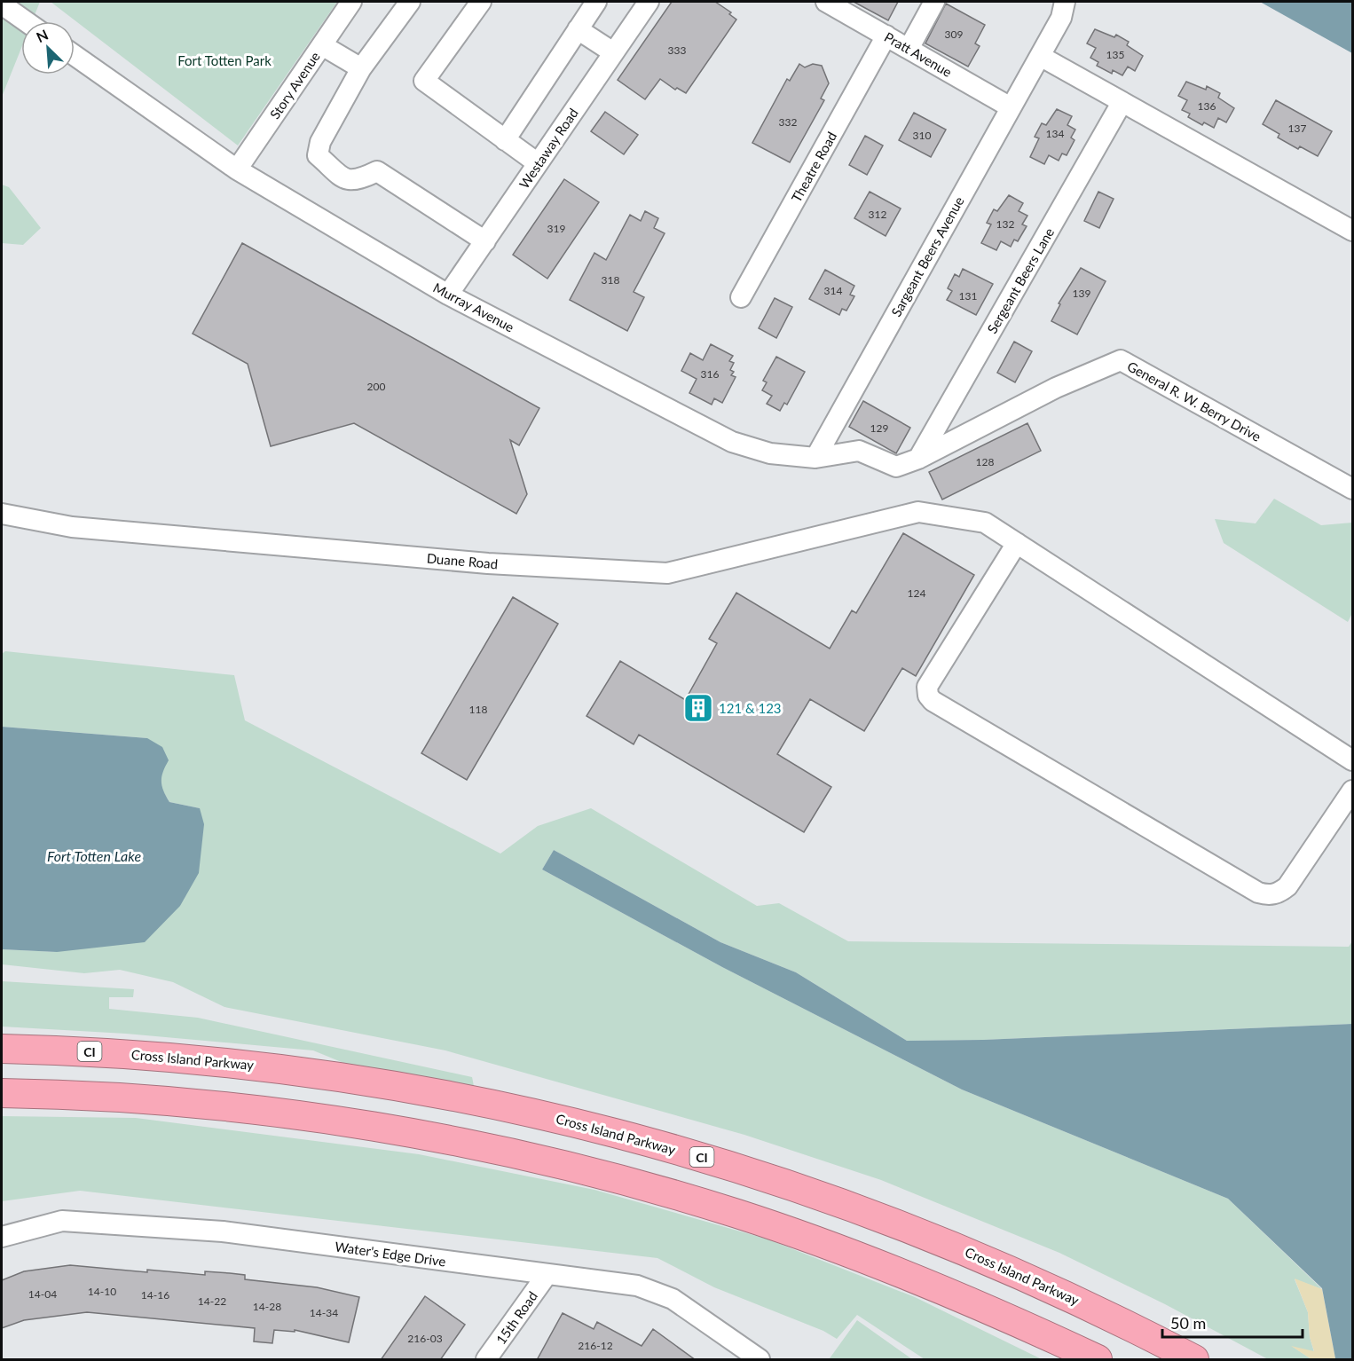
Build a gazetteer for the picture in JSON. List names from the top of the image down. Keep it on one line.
{"streets":{"highway":["CI","Cross Island Parkway"],"street":["Pratt Avenue","Story Avenue","Westaway Road","Theatre Road","Sargeant Beers Avenue","Sergeant Beers Lane","Murray Avenue","General R. W. Berry Drive","Duane Road","Water's Edge Drive","15th Road"]},"crossings":[["Pratt Avenue","Theatre Road"],["Pratt Avenue","Sargeant Beers Avenue"],["Story Avenue","Murray Avenue"],["Westaway Road","Murray Avenue"],["Sargeant Beers Avenue","Murray Avenue"],["Sergeant Beers Lane","Murray Avenue"],["Sergeant Beers Lane","General R. W. Berry Drive"],["Murray Avenue","General R. W. Berry Drive"],["Water's Edge Drive","15th Road"]],"water":["Fort Totten Lake"],"parks":["Fort Totten Park"],"places":{"building":["121 & 123"]},"house_numbers":["309","333","135","136","332","137","134","310","312","132","319","318","314","139","131","316","200","129","128","124","118","14-10","14-04","14-16","14-22","14-28","14-34","216-03","216-12"],"scale_bar":"50 m","north":"top left"}
